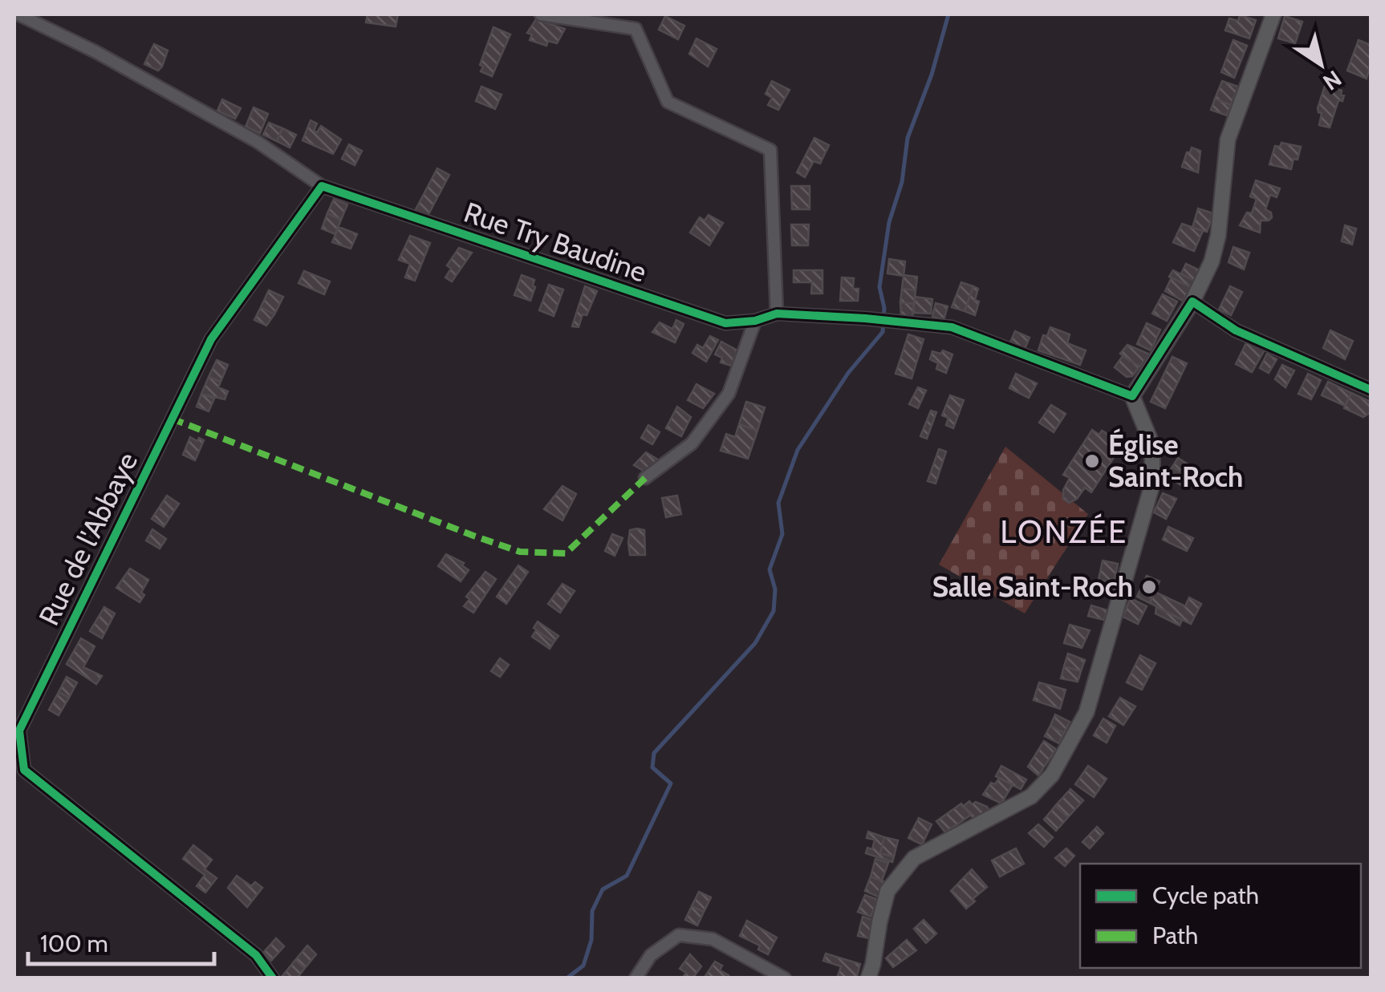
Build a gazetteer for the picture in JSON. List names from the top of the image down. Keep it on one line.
{"streets":{"street":["Rue Try Baudine","Rue de l'Abbaye"]},"crossings":[["Rue Try Baudine","Rue de l'Abbaye"]],"districts":["LONZÉE"],"places":["Église Saint-Roch","Salle Saint-Roch"],"legend":["Cycle path","Path"],"scale_bar":"100 m","north":"bottom right"}
